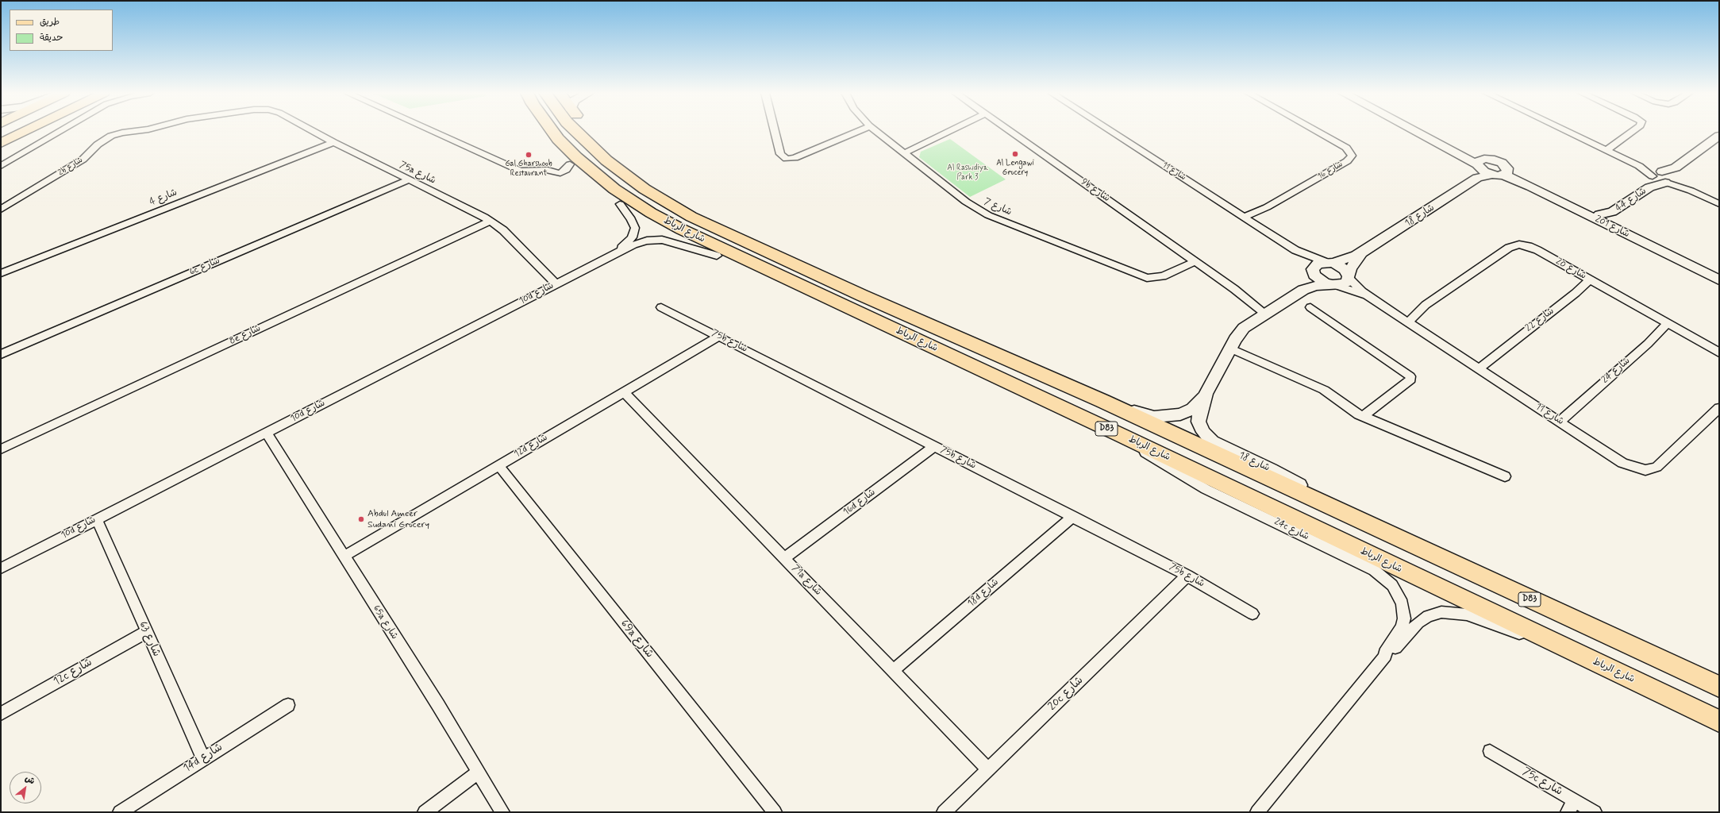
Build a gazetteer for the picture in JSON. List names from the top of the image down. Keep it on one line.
{"streets":{"highway":["شارع الرباط","D83"],"street":["2b شارع","شارع 16","شارع 11","75a شارع","9b شارع","شارع 4","شارع 44","شارع 7","شارع 18","شارع 201","6c شارع","شارع 20","10d شارع","شارع 22","8e شارع","75b شارع","شارع 24","12d شارع","16d شارع","24c شارع","71a شارع","18d شارع","65a شارع","شارع 63","69a شارع","12c شارع","20c شارع","14d شارع","75c شارع"]},"crossings":[["شارع 16","شارع 11"],["شارع 11","شارع 18"],["شارع 11","شارع 20"],["شارع 11","شارع 22"],["شارع 11","شارع 24"],["75a شارع","شارع 4"],["75a شارع","6c شارع"],["75a شارع","10d شارع"],["75a شارع","8e شارع"],["9b شارع","شارع 7"],["9b شارع","شارع 18"],["شارع 44","شارع 201"],["شارع 18","شارع 201"],["شارع 18","شارع الرباط"],["شارع الرباط","24c شارع"],["شارع 20","شارع 22"],["شارع 20","شارع 24"],["10d شارع","65a شارع"],["10d شارع","شارع 63"],["75b شارع","12d شارع"],["75b شارع","16d شارع"],["75b شارع","18d شارع"],["75b شارع","20c شارع"],["12d شارع","71a شارع"],["12d شارع","65a شارع"],["12d شارع","69a شارع"],["16d شارع","71a شارع"],["71a شارع","18d شارع"],["71a شارع","20c شارع"],["شارع 63","12c شارع"],["شارع 63","14d شارع"]],"parks":["Al Rashidiya Park 3"],"places":["Al Lengawi Grocery","Gal Gharshoob Restaurant","Abdul Ameer Sudani Grocery"],"legend":["طريق","حديقة"],"north":"top right"}
